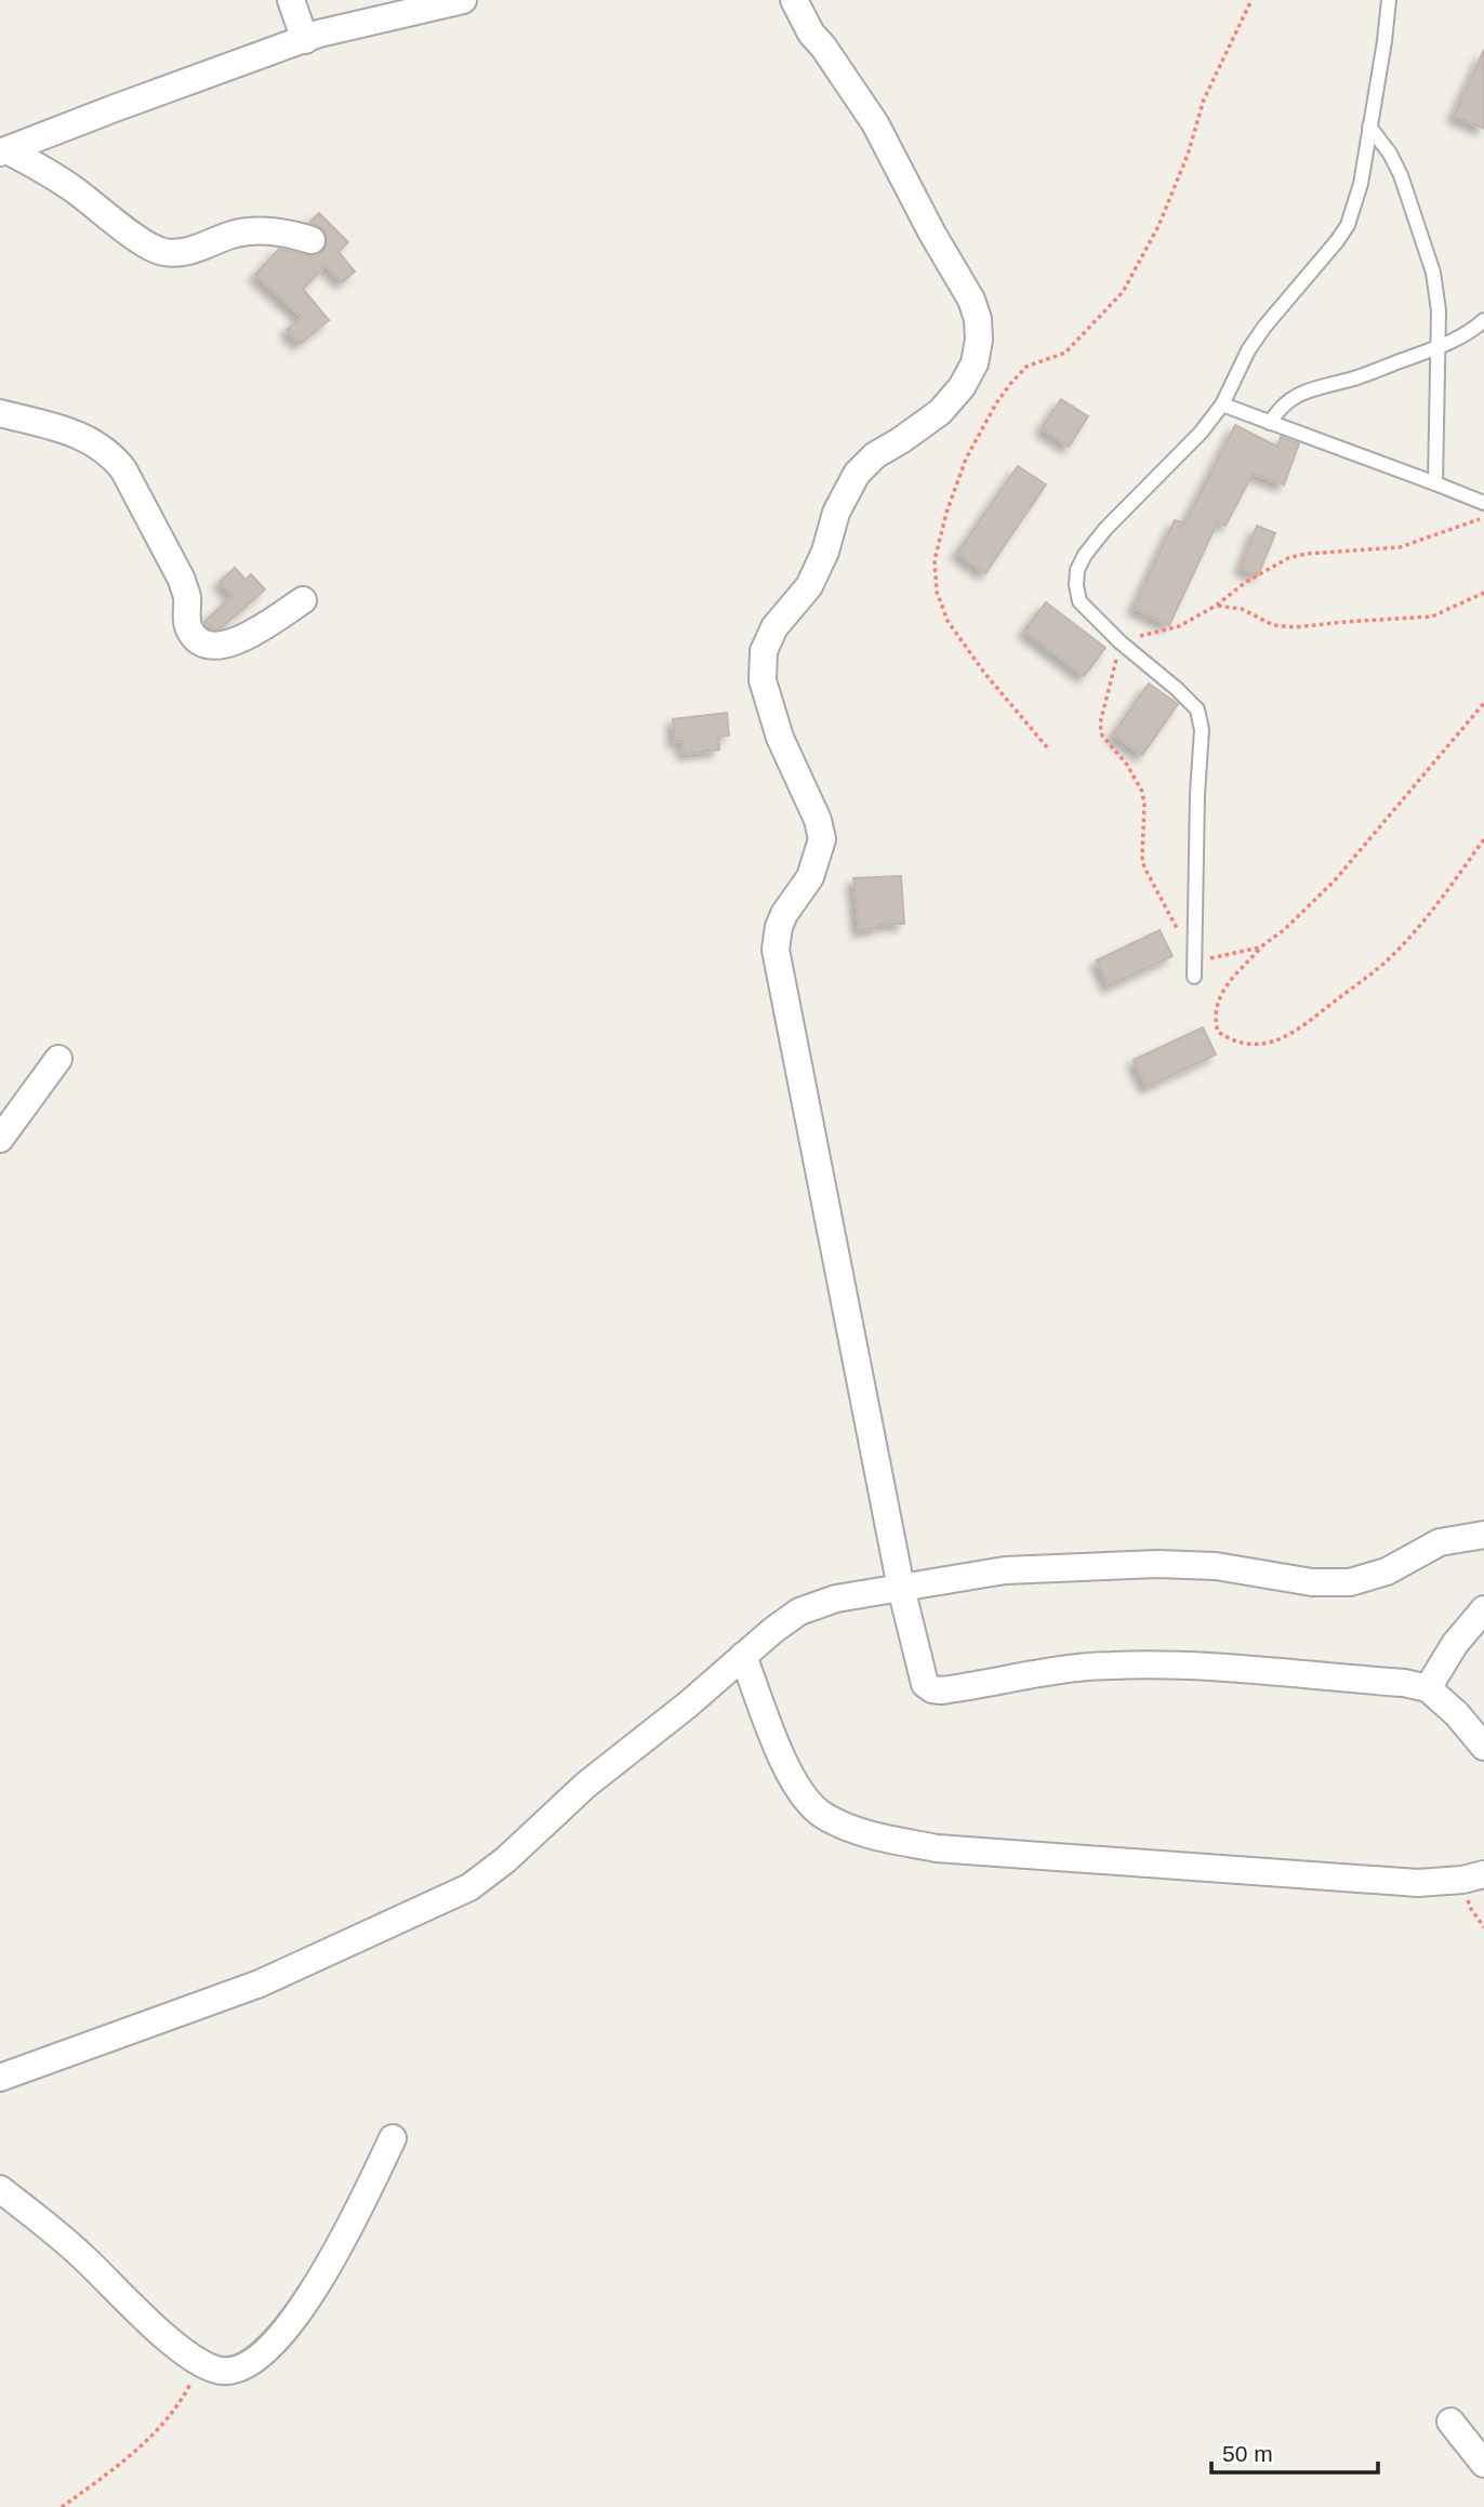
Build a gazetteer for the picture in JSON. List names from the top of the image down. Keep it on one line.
{"scale_bar":"50 m"}
